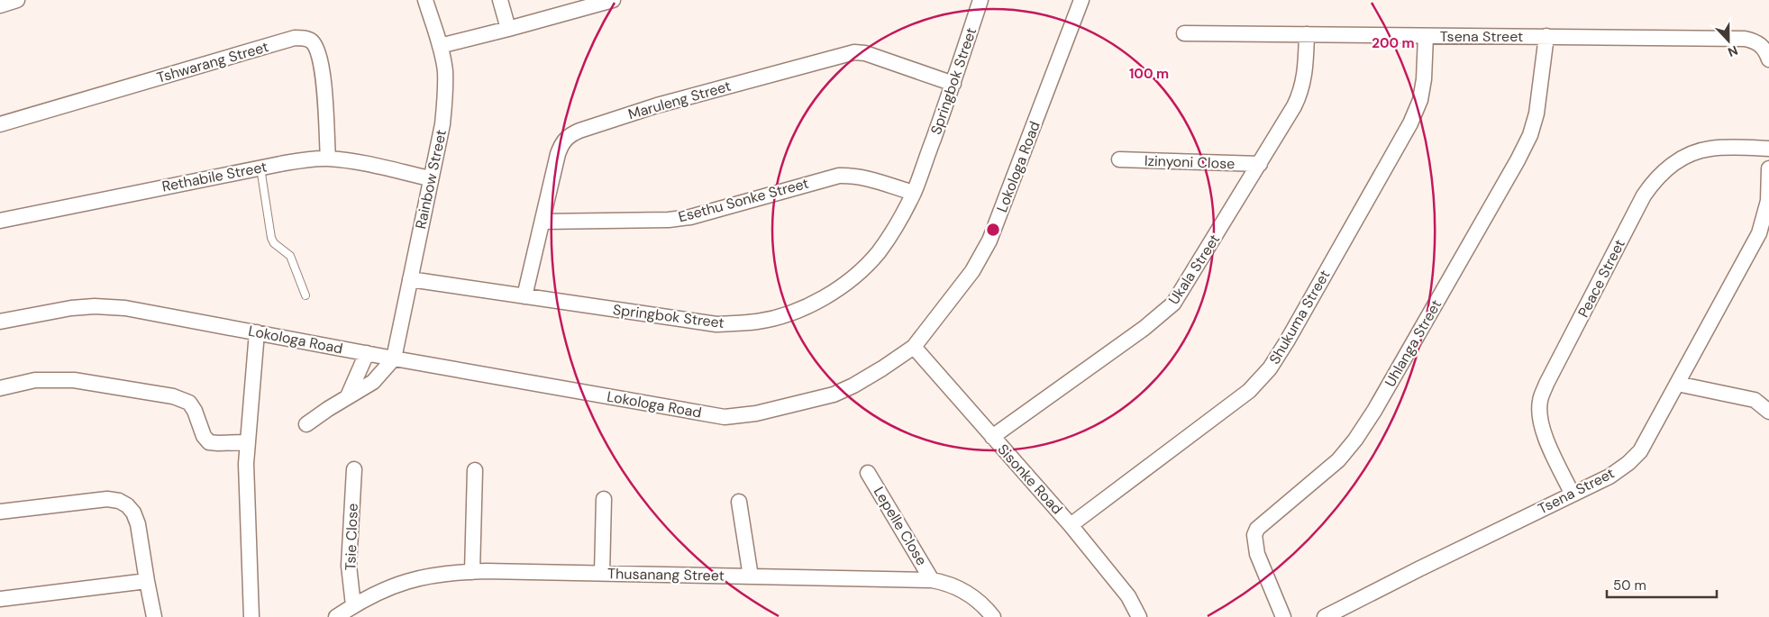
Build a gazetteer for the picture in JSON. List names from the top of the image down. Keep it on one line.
{"streets":{"street":["Tsena Street","Tshwarang Street","Springbok Street","Maruleng Street","Izinyoni Close","Lokologa Road","Rethabile Street","Rainbow Street","Esethu Sonke Street","Ukala Street","Peace Street","Shukuma Street","Uhlanga Street","Sisonke Road","Lepelle Close","Tsie Close","Thusanang Street"]},"crossings":[["Tsena Street","Ukala Street"],["Tsena Street","Peace Street"],["Tsena Street","Shukuma Street"],["Tsena Street","Uhlanga Street"],["Tshwarang Street","Rethabile Street"],["Springbok Street","Maruleng Street"],["Springbok Street","Rainbow Street"],["Springbok Street","Esethu Sonke Street"],["Maruleng Street","Esethu Sonke Street"],["Izinyoni Close","Ukala Street"],["Lokologa Road","Rainbow Street"],["Lokologa Road","Sisonke Road"],["Rethabile Street","Rainbow Street"],["Ukala Street","Sisonke Road"],["Shukuma Street","Sisonke Road"],["Lepelle Close","Thusanang Street"],["Tsie Close","Thusanang Street"]],"scale_bar":"50 m","north":"bottom","rings":["200 m","100 m"]}
